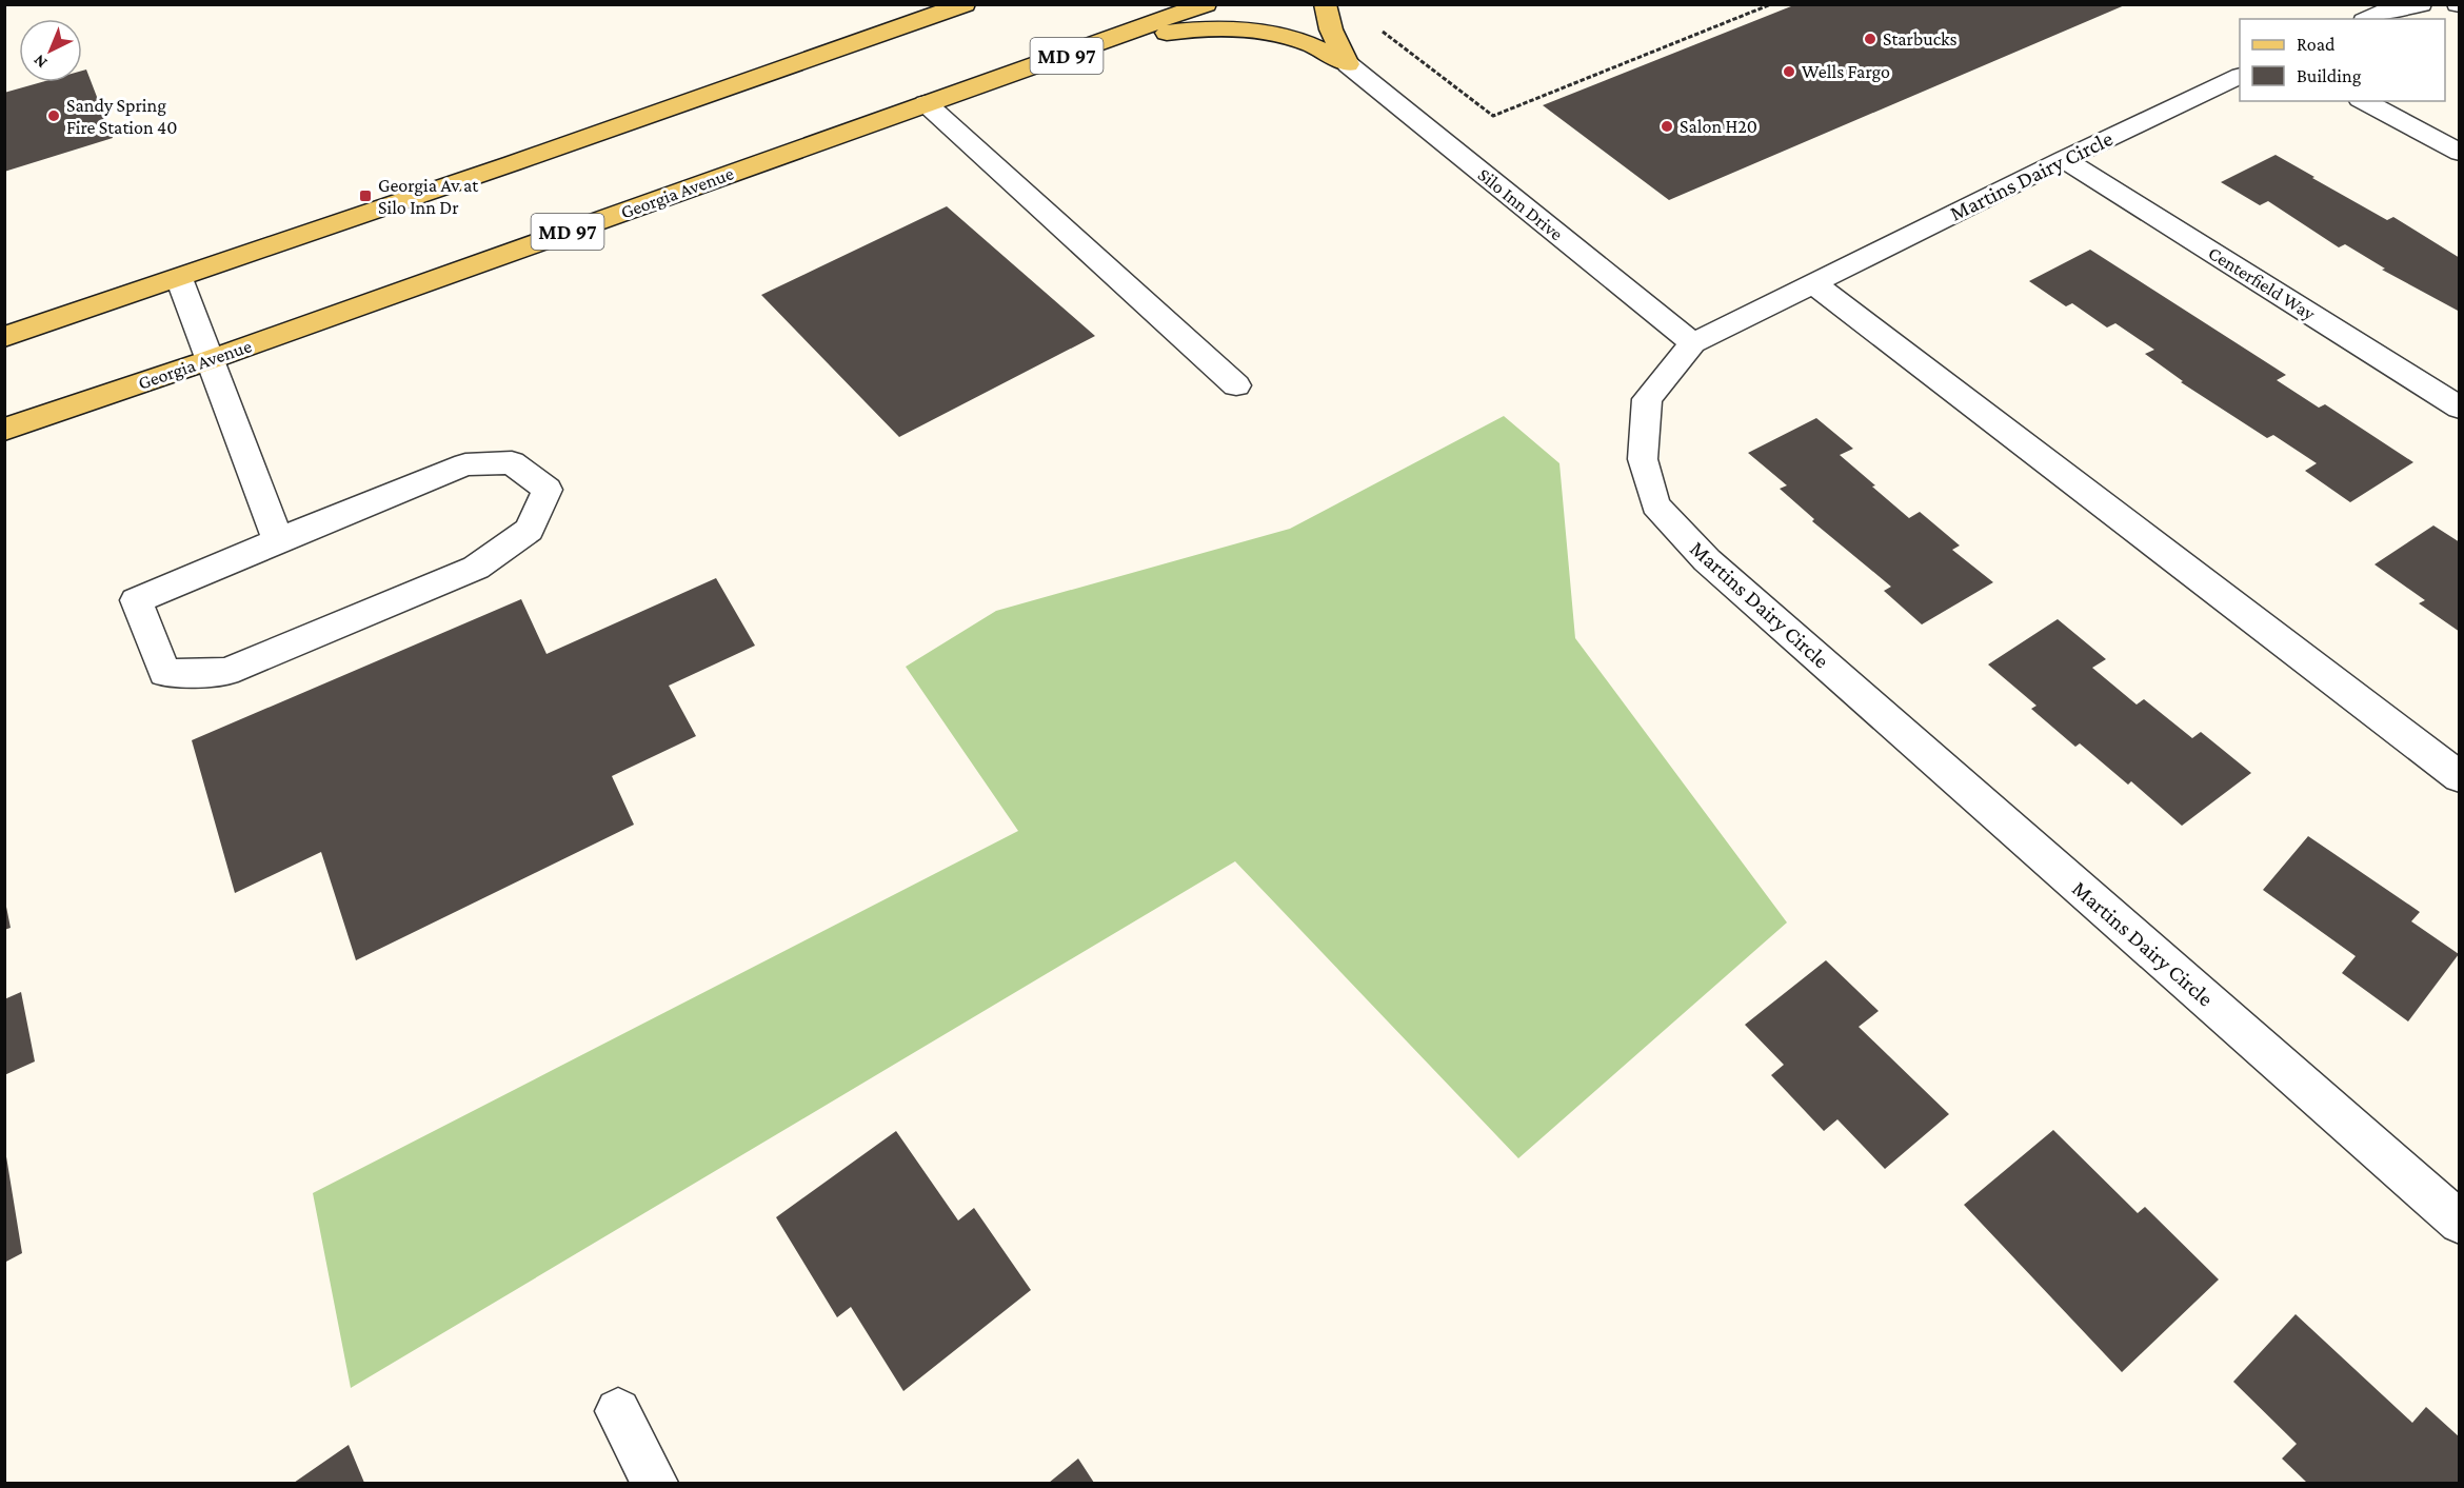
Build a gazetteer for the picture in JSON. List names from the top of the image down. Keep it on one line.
{"streets":{"main road":["MD 97","Georgia Avenue"],"street":["Martins Dairy Circle","Silo Inn Drive","Centerfield Way"]},"crossings":[["Martins Dairy Circle","Silo Inn Drive"],["Martins Dairy Circle","Centerfield Way"]],"places":{"other":["Starbucks","Wells Fargo","Sandy Spring Fire Station 40","Salon H20"],"transit":["Georgia Av at Silo Inn Dr"]},"legend":["Road","Building"],"north":"bottom left"}
